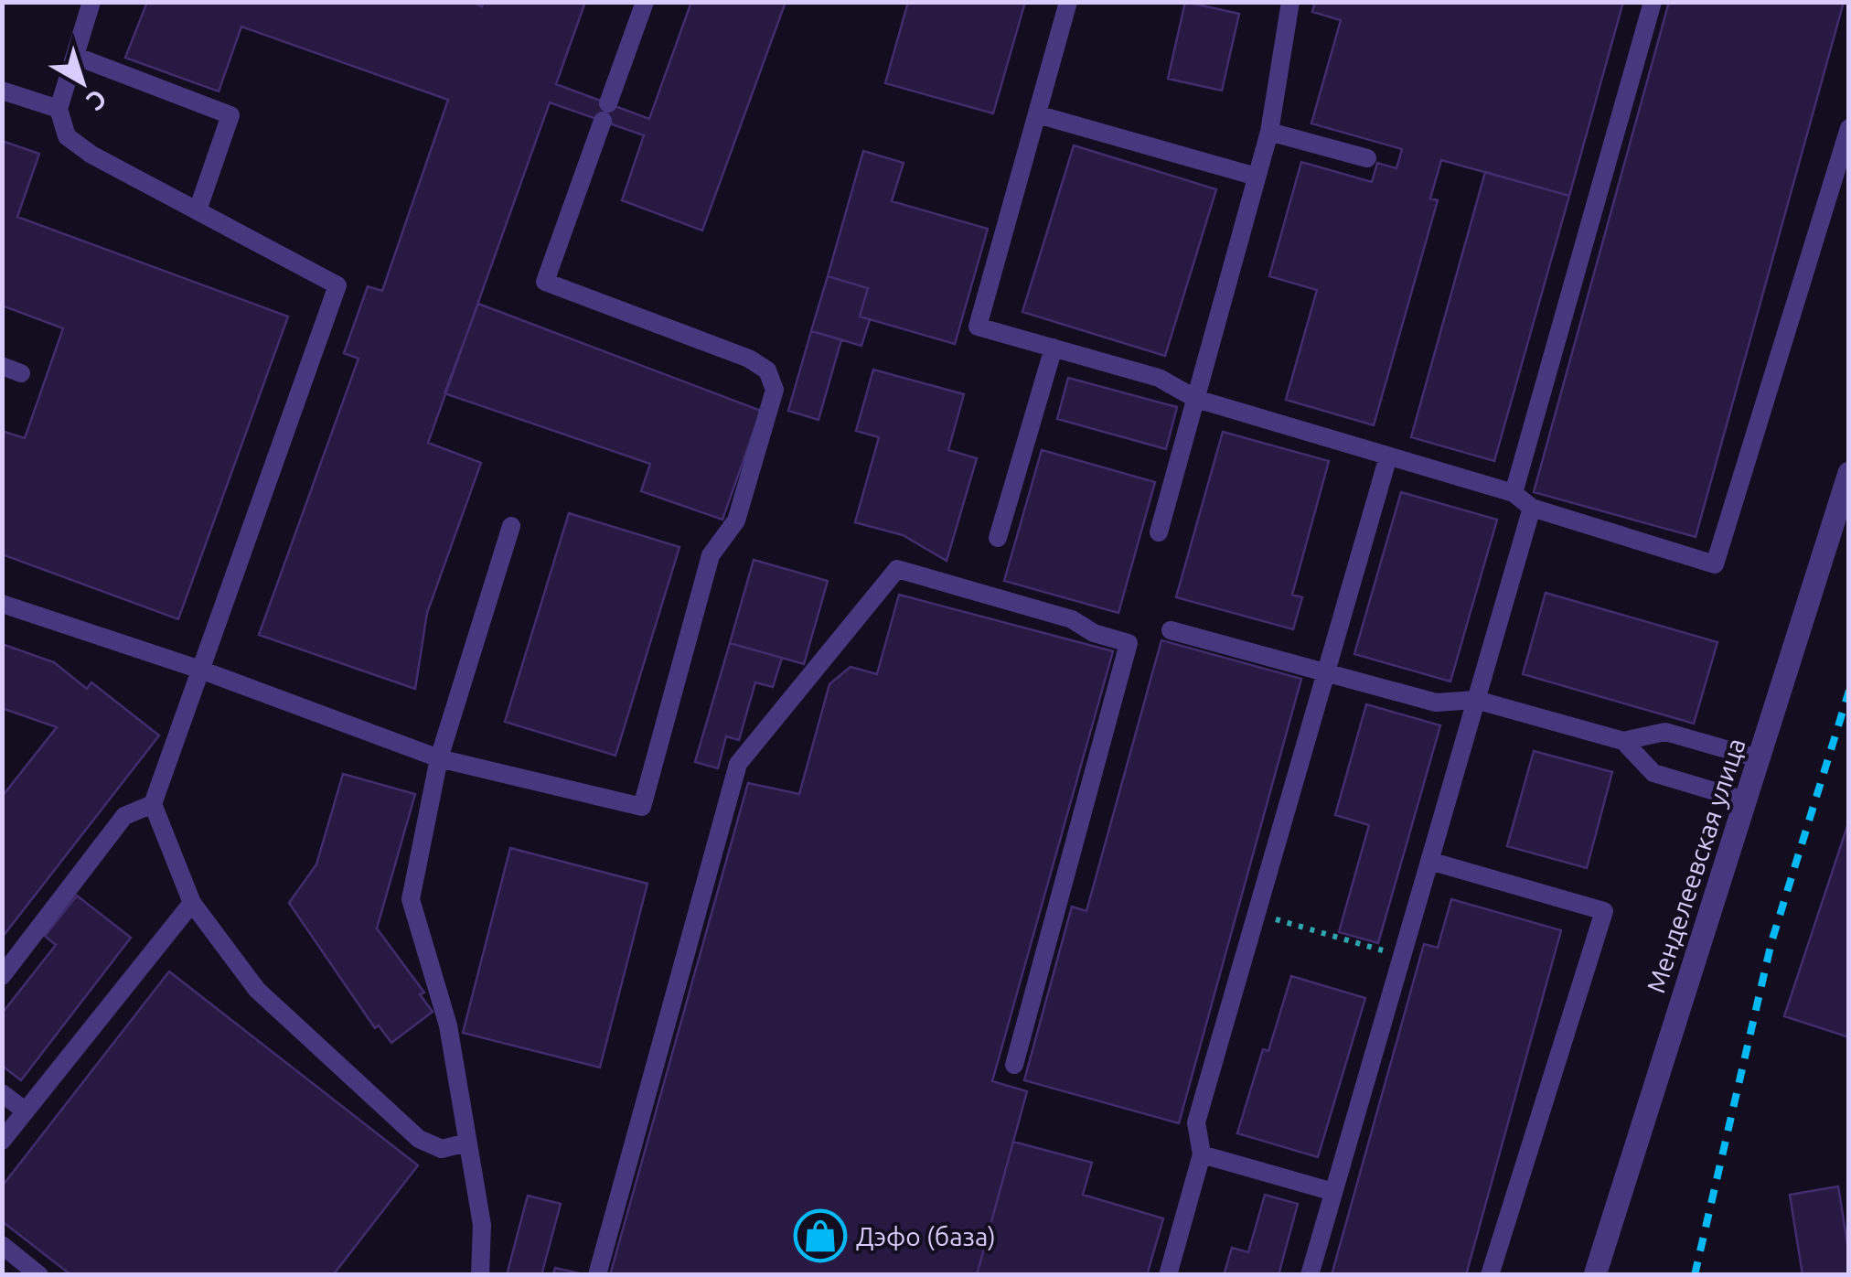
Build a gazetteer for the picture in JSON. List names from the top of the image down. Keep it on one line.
{"streets":{"street":["Менделеевская улица"]},"places":{"shop":["Дэфо (база)"]},"north":"bottom right"}
